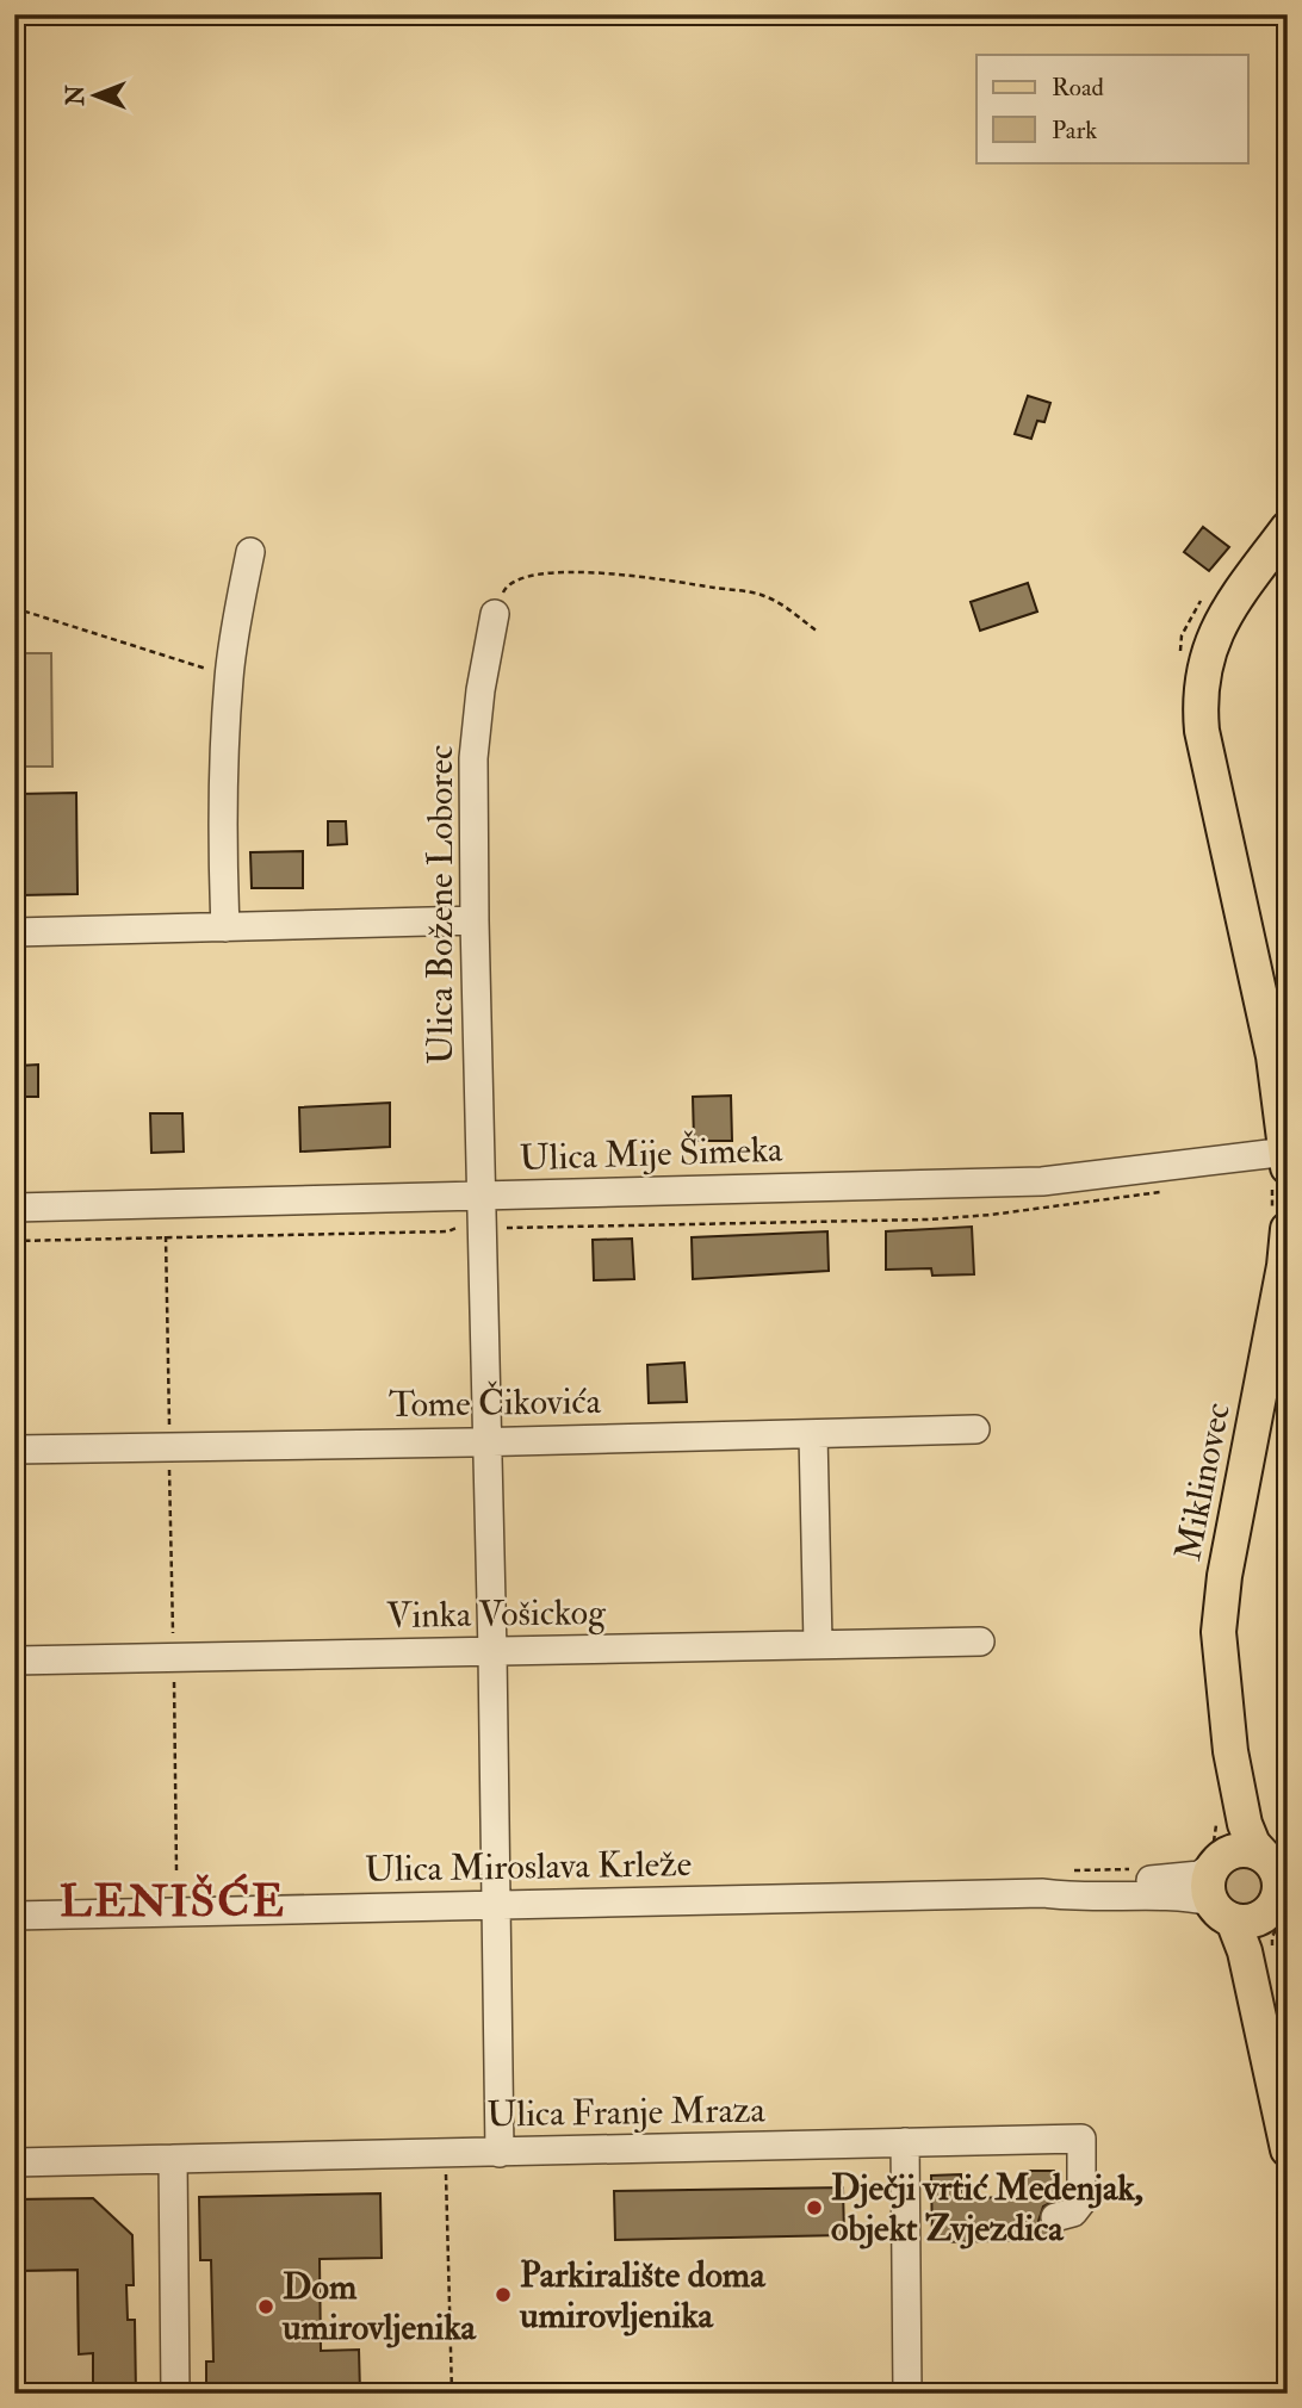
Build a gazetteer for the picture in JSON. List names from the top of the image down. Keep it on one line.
{"streets":{"main road":["Miklinovec"],"street":["Ulica Božene Loborec","Ulica Mije Šimeka","Tome Čikovića","Vinka Vošickog","Ulica Miroslava Krleže","Ulica Franje Mraza"]},"crossings":[["Ulica Božene Loborec","Ulica Mije Šimeka"],["Ulica Božene Loborec","Tome Čikovića"],["Ulica Božene Loborec","Vinka Vošickog"],["Ulica Božene Loborec","Ulica Miroslava Krleže"],["Ulica Božene Loborec","Ulica Franje Mraza"],["Miklinovec","Ulica Miroslava Krleže"]],"districts":["LENIŠĆE"],"places":["Dječji vrtić Medenjak, objekt Zvjezdica","Parkiralište doma umirovljenika","Dom umirovljenika"],"legend":["Road","Park"],"north":"left"}
